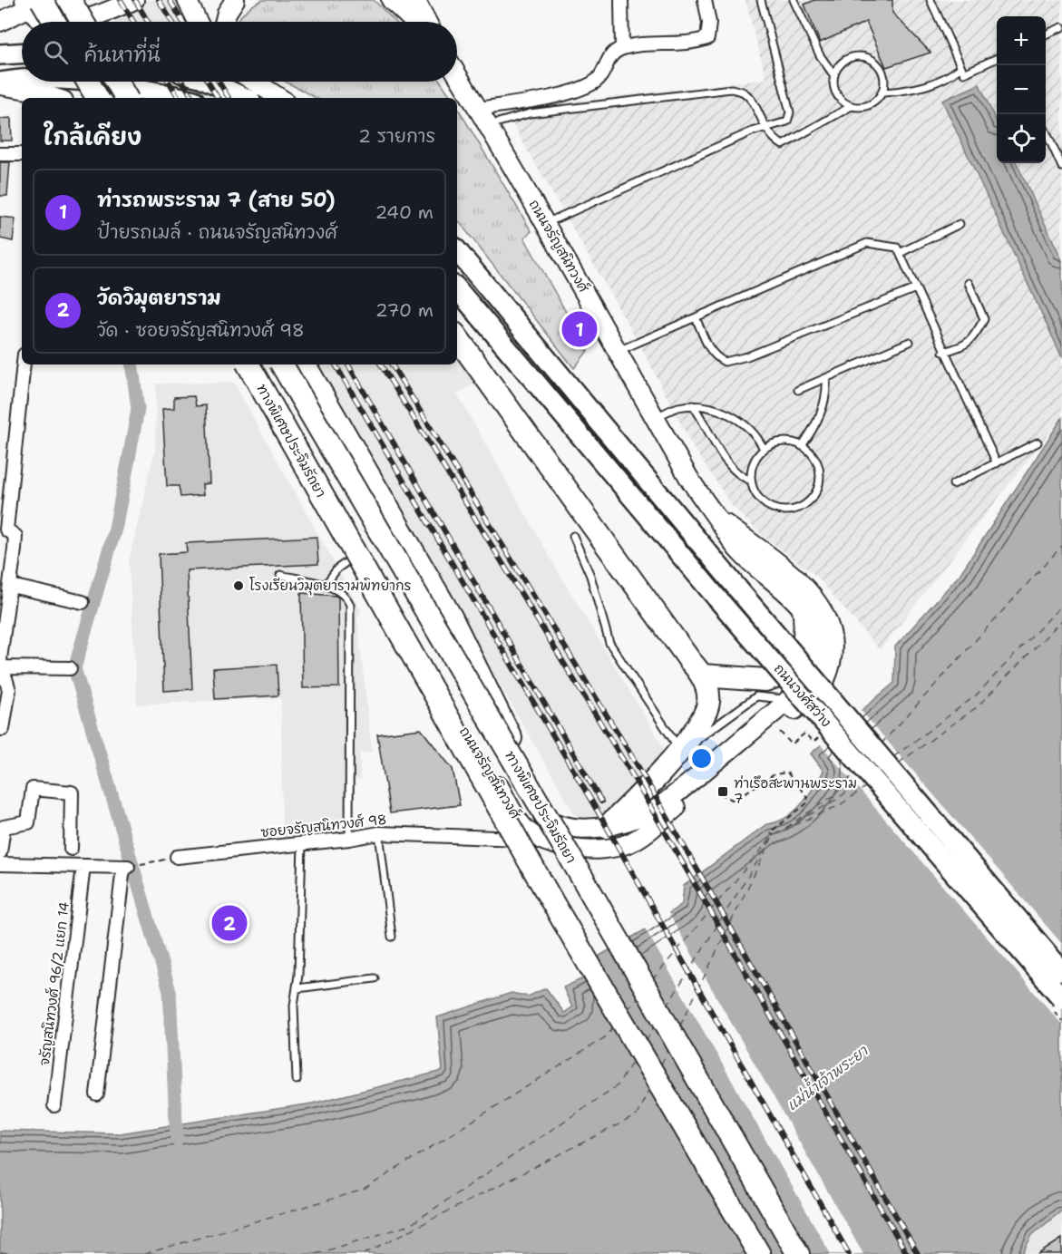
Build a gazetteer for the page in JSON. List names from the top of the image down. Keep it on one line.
{"streets":{"highway":["ทางพิเศษประจิมรัถยา"],"main road":["ถนนจรัญสนิทวงศ์","ถนนวงศ์สว่าง"],"street":["ซอยจรัญสนิทวงศ์ 98","จรัญสนิทวงศ์ 96/2 แยก 14"]},"crossings":[["ถนนจรัญสนิทวงศ์","ซอยจรัญสนิทวงศ์ 98"]],"water":["แม่น้ำเจ้าพระยา"],"places":{"other":["โรงเรียนวิมุตยารามพิทยากร"],"transit":["ท่าเรือสะพานพระราม 7"]},"page":{"map_buttons":["+","−"],"search":"ค้นหาที่นี่","heading":["ใกล้เคียง","2 รายการ"],"list":[{"mark":"1","name":"ท่ารถพระราม 7 (สาย 50)","note":"ป้ายรถเมล์ · ถนนจรัญสนิทวงศ์","value":"240 m"},{"mark":"2","name":"วัดวิมุตยาราม","note":"วัด · ซอยจรัญสนิทวงศ์ 98","value":"270 m"}],"pins":["1","2"]}}
